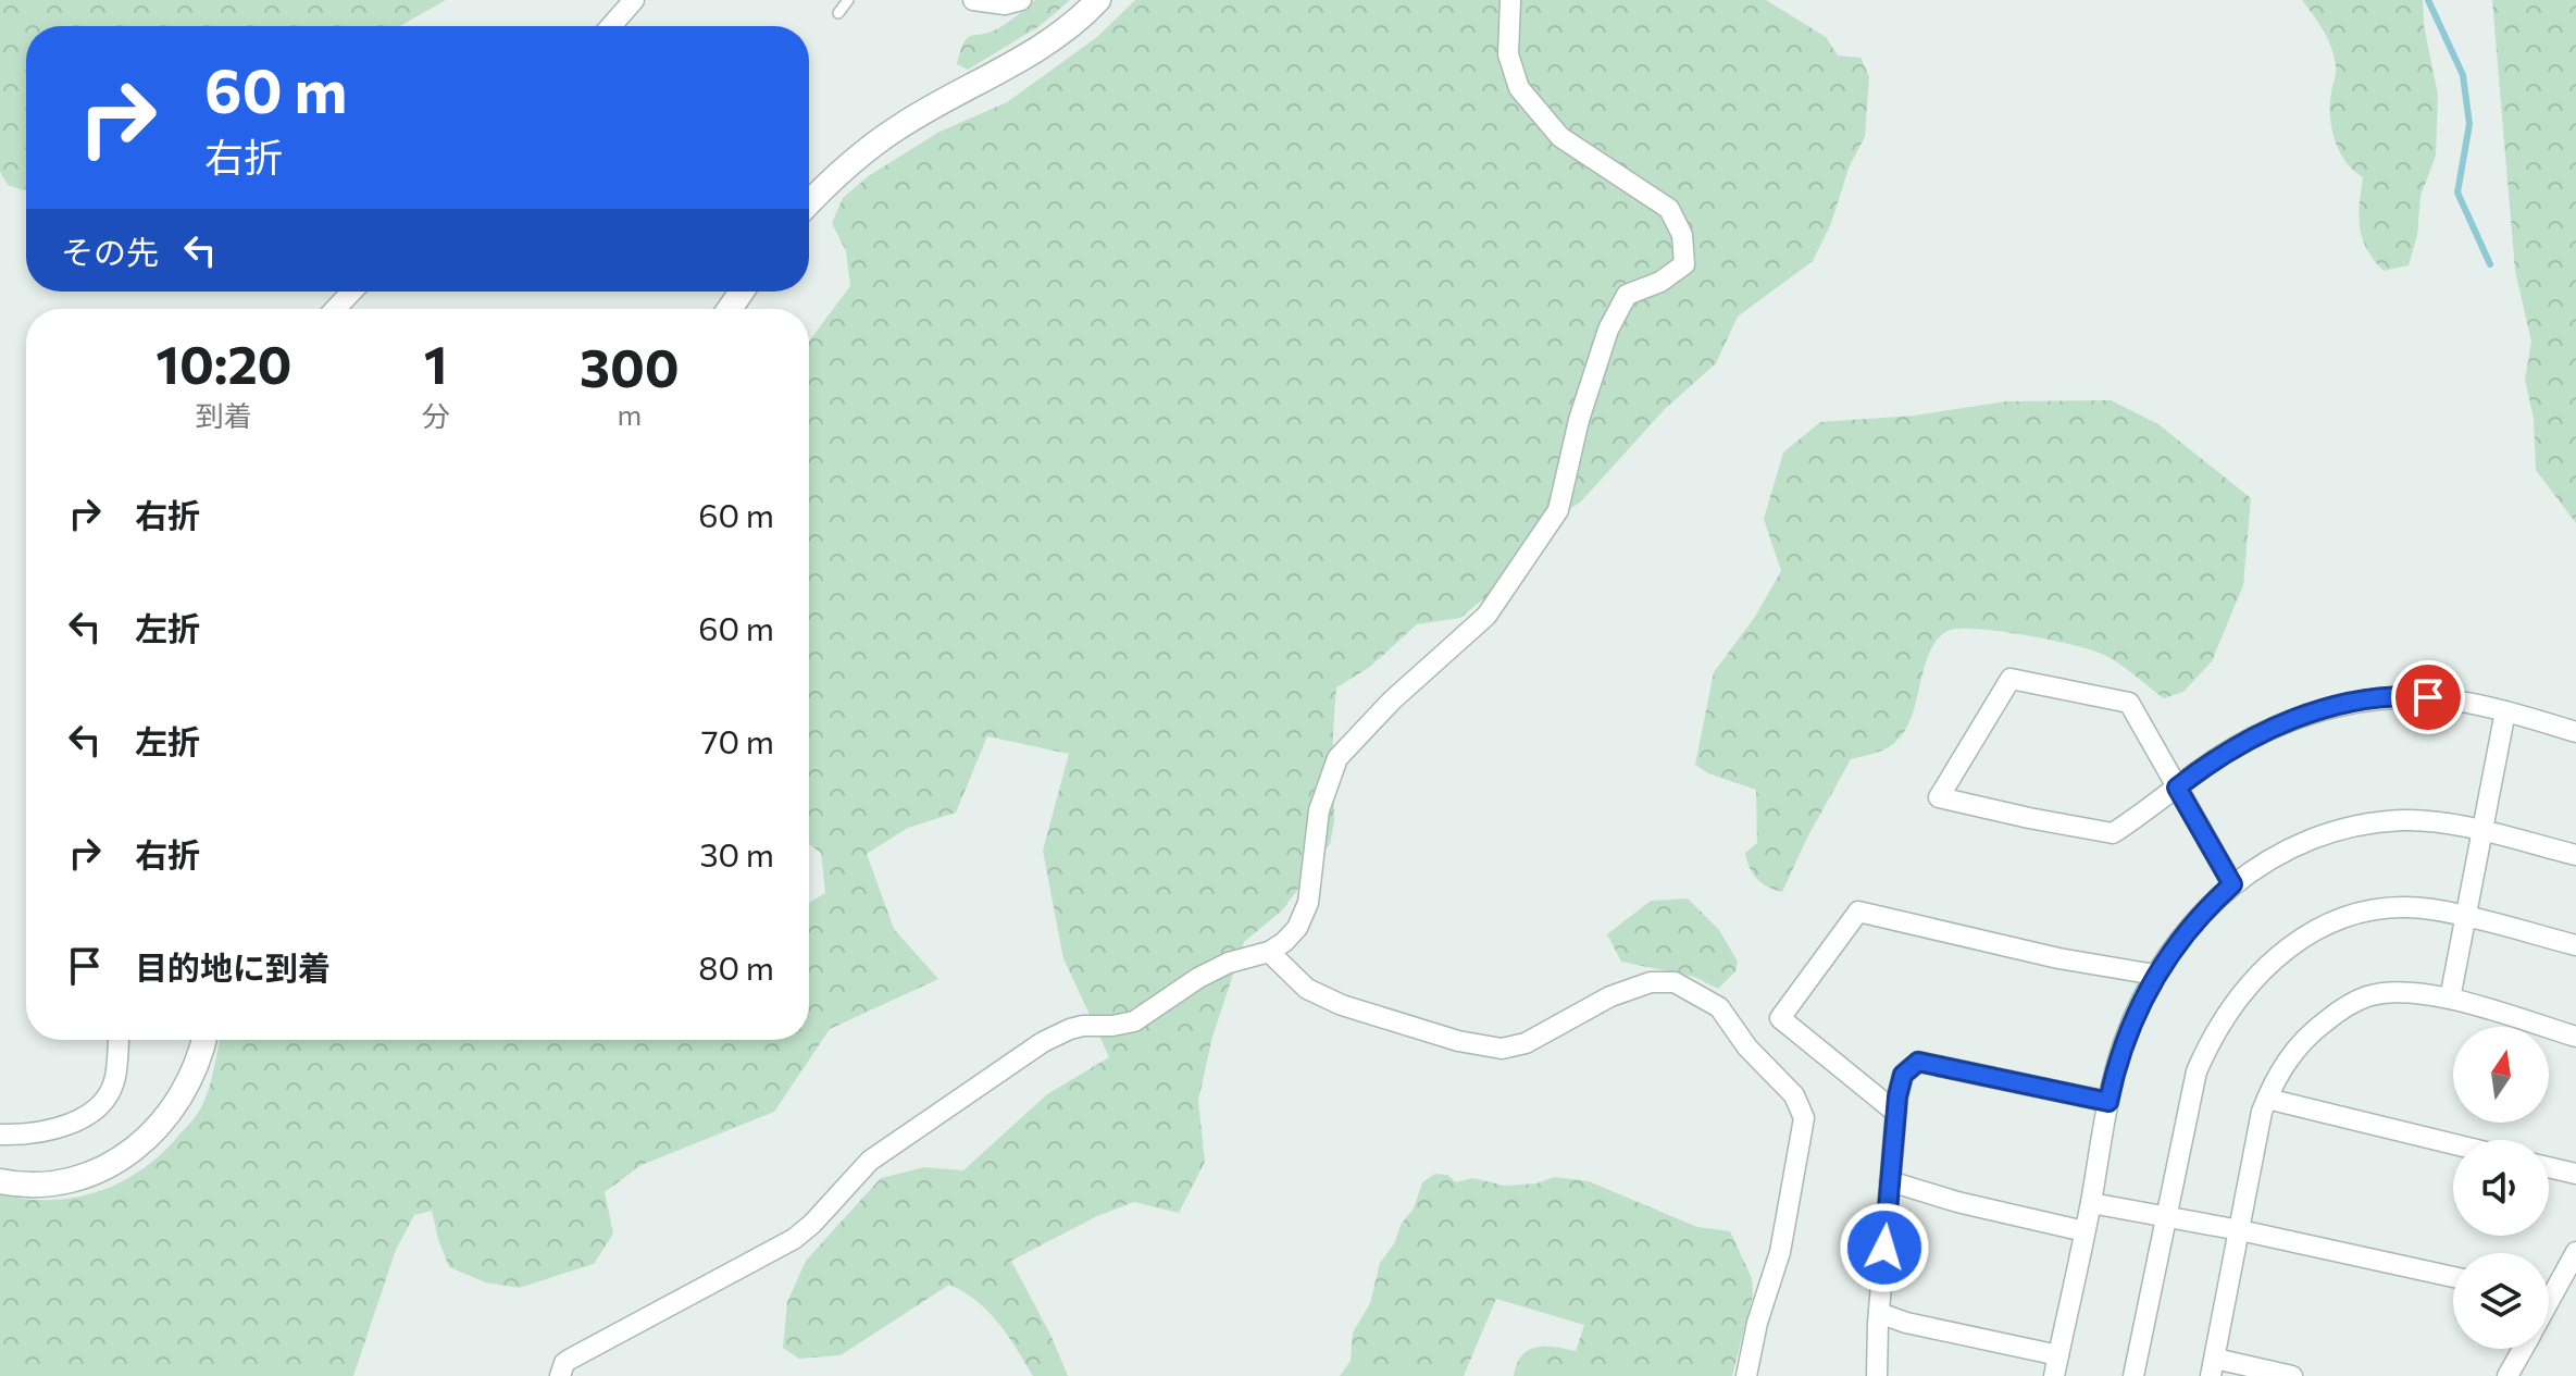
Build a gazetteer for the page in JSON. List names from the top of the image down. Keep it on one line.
{"north":"top","page":{"turn":["60 m","右折"],"then":"その先","eta":["10:20","到着","1","分","300","m"],"list":[{"name":"右折","value":"60 m"},{"name":"左折","value":"60 m"},{"name":"左折","value":"70 m"},{"name":"右折","value":"30 m"},{"name":"目的地に到着","value":"80 m"}]}}
